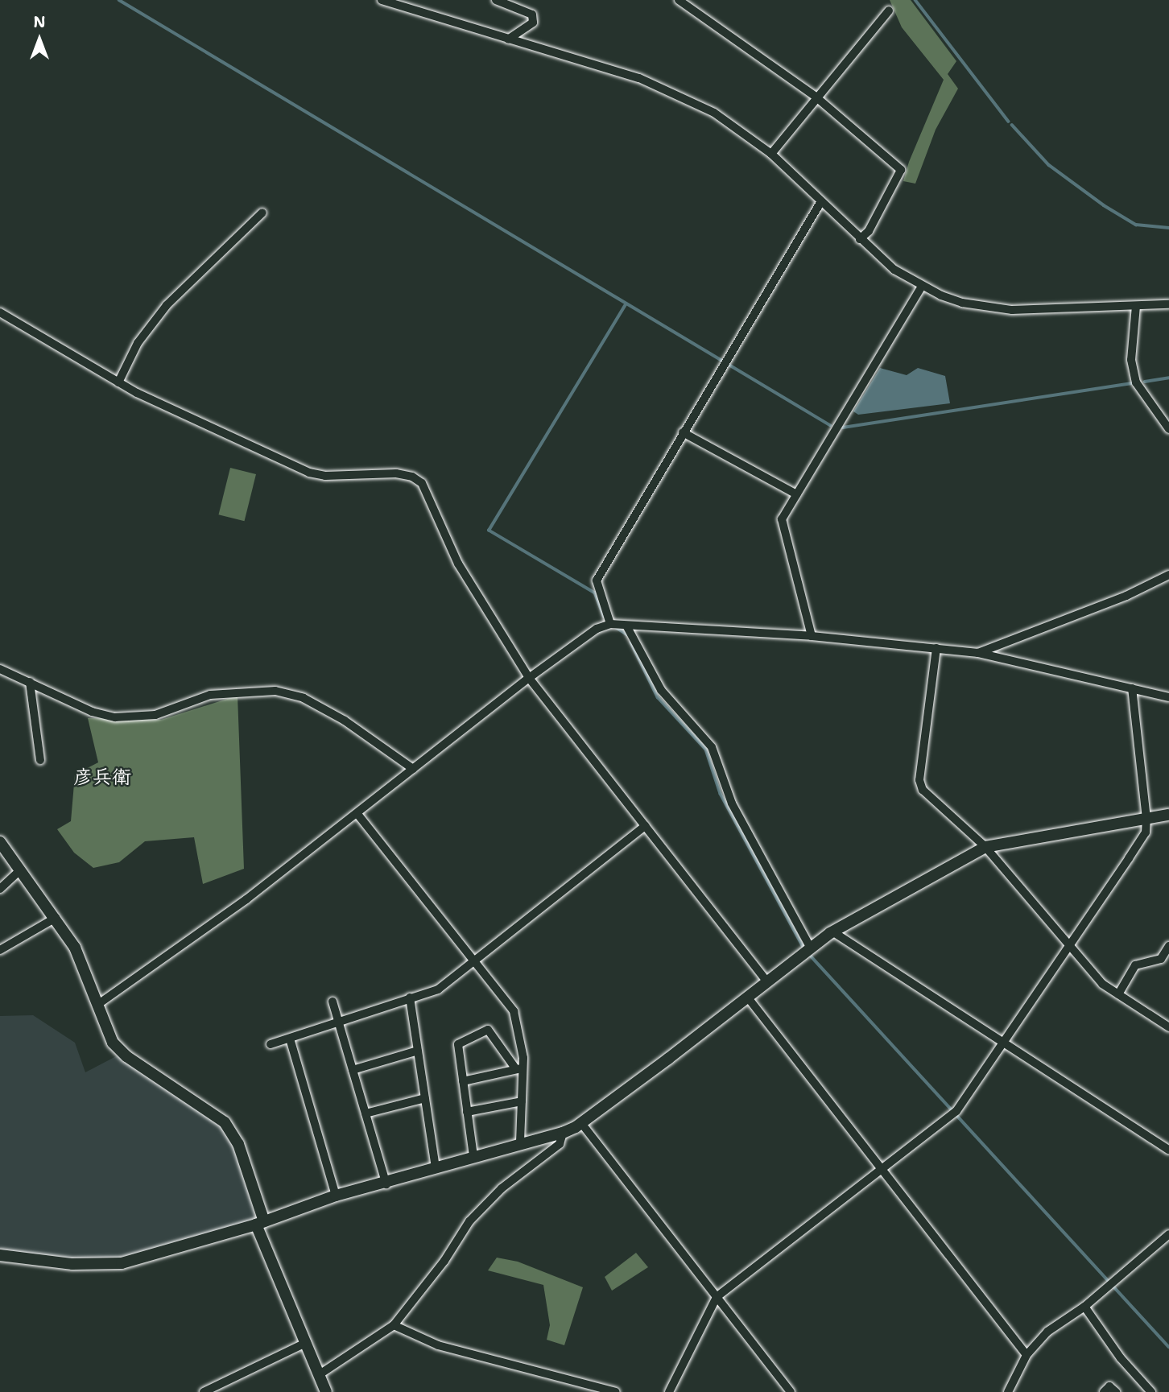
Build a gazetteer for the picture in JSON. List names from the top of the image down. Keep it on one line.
{"districts":["彦兵衛"],"north":"top"}
